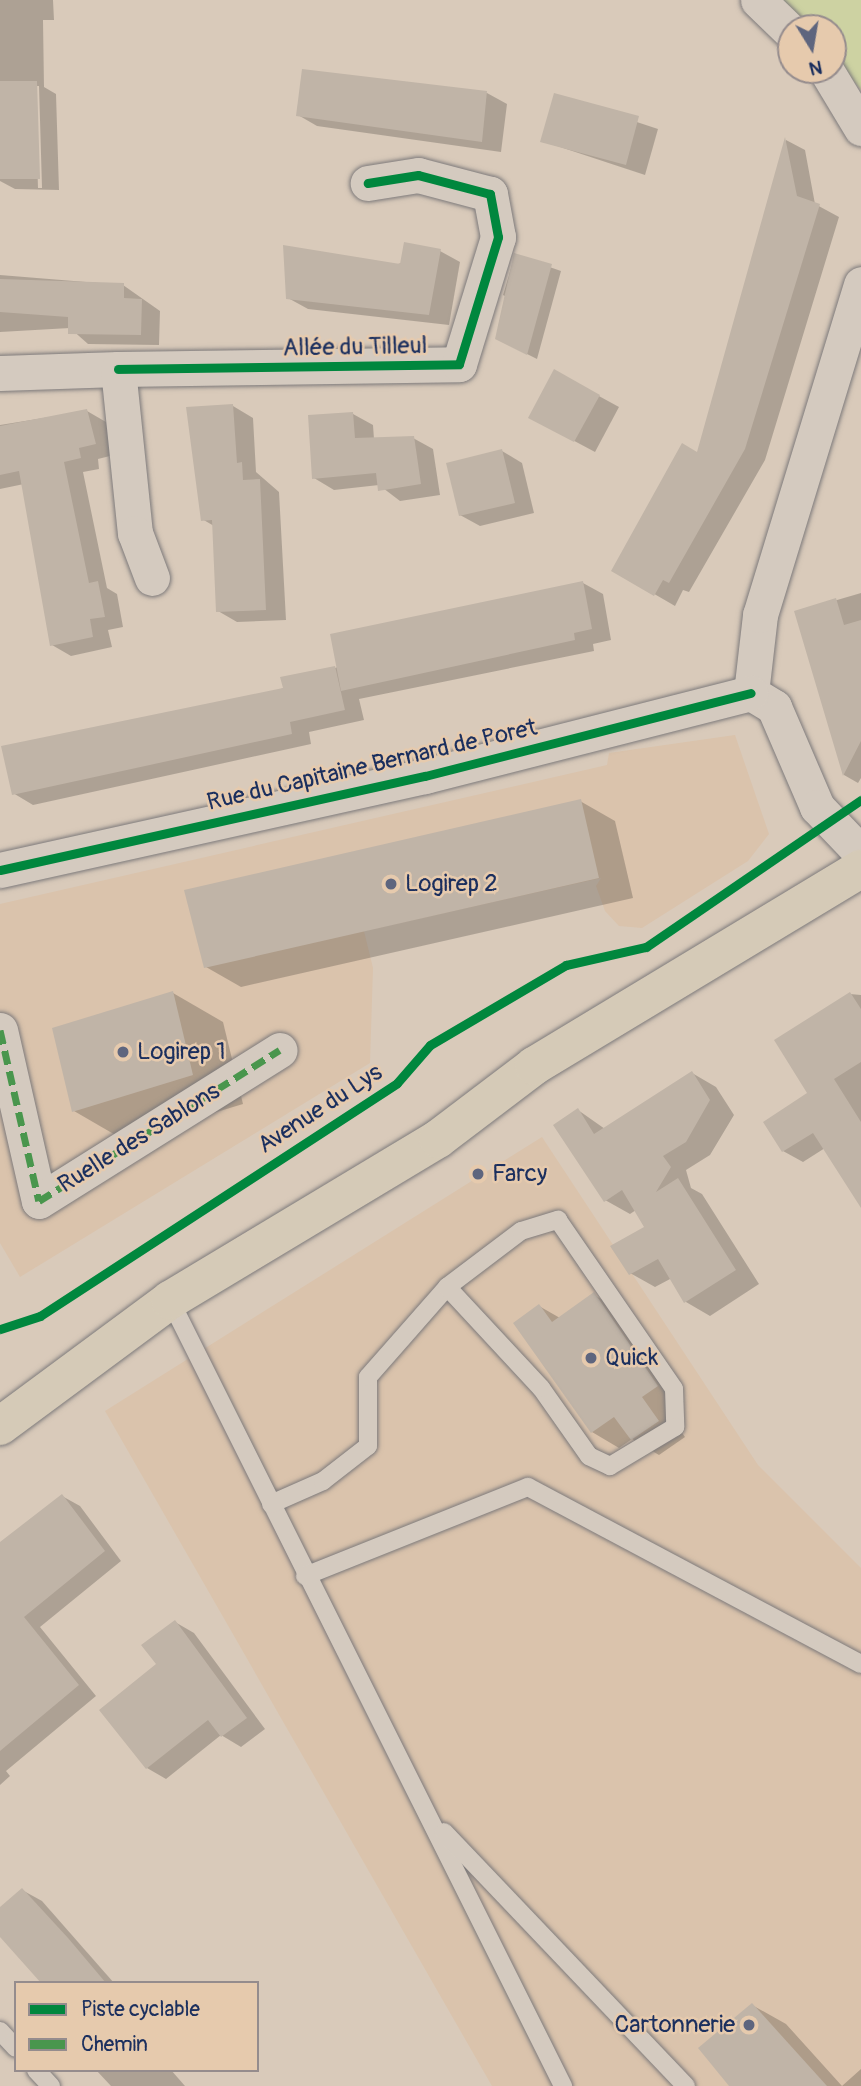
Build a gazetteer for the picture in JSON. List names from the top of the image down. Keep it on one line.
{"streets":{"street":["Allée du Tilleul","Rue du Capitaine Bernard de Poret","Ruelle des Sablons"],"cycle path":["Avenue du Lys"]},"places":["Logirep 2","Logirep 1","Farcy","Quick","Cartonnerie"],"legend":["Piste cyclable","Chemin"],"north":"bottom"}
